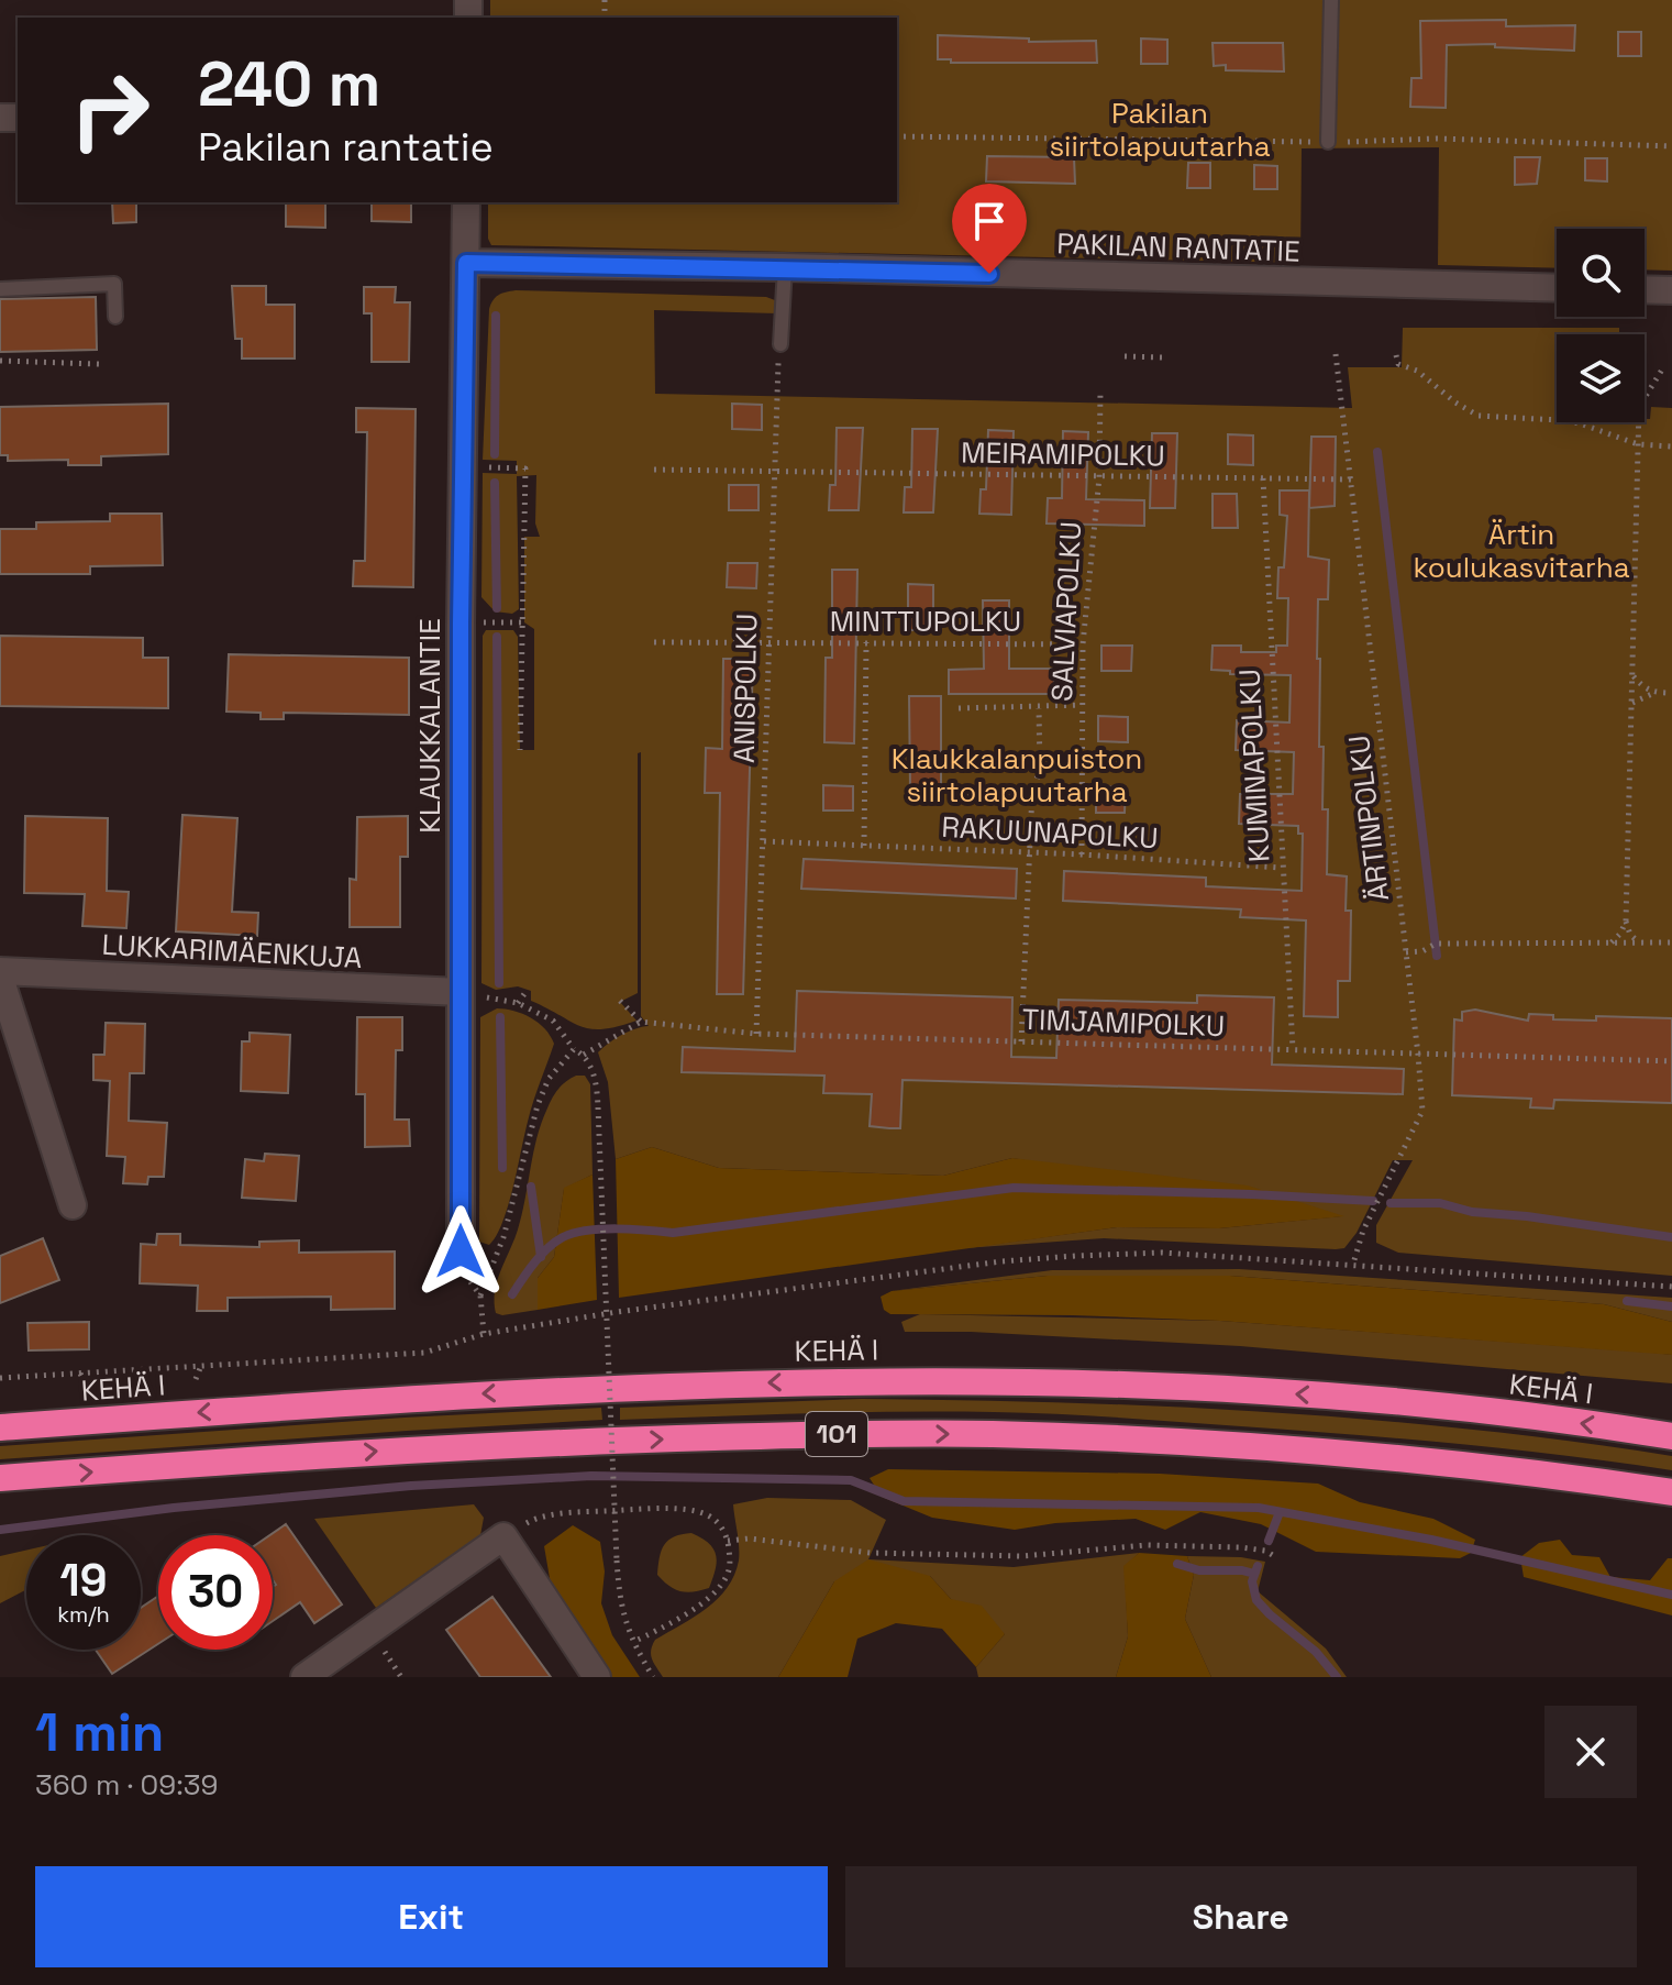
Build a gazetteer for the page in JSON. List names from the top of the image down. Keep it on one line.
{"streets":{"highway":["KEHÄ I","101"],"street":["PAKILAN RANTATIE","KLAUKKALANTIE","LUKKARIMÄENKUJA"],"path":["MEIRAMIPOLKU","SALVIAPOLKU","MINTTUPOLKU","ANISPOLKU","KUMINAPOLKU","ÄRTINPOLKU","RAKUUNAPOLKU","TIMJAMIPOLKU"]},"crossings":[["PAKILAN RANTATIE","KLAUKKALANTIE"],["MEIRAMIPOLKU","SALVIAPOLKU"],["MEIRAMIPOLKU","ANISPOLKU"],["MEIRAMIPOLKU","KUMINAPOLKU"],["MEIRAMIPOLKU","ÄRTINPOLKU"],["SALVIAPOLKU","MINTTUPOLKU"],["SALVIAPOLKU","RAKUUNAPOLKU"],["MINTTUPOLKU","ANISPOLKU"],["ANISPOLKU","RAKUUNAPOLKU"],["ANISPOLKU","TIMJAMIPOLKU"],["KLAUKKALANTIE","LUKKARIMÄENKUJA"],["KUMINAPOLKU","RAKUUNAPOLKU"],["KUMINAPOLKU","TIMJAMIPOLKU"],["ÄRTINPOLKU","TIMJAMIPOLKU"]],"parks":["Pakilan siirtolapuutarha","Ärtin koulukasvitarha","Klaukkalanpuiston siirtolapuutarha"],"page":{"turn":["240 m","Pakilan rantatie"],"speed":"19 km/h","limit":"30","heading":["1 min","360 m · 09:39"],"buttons":["Exit","Share"]}}
